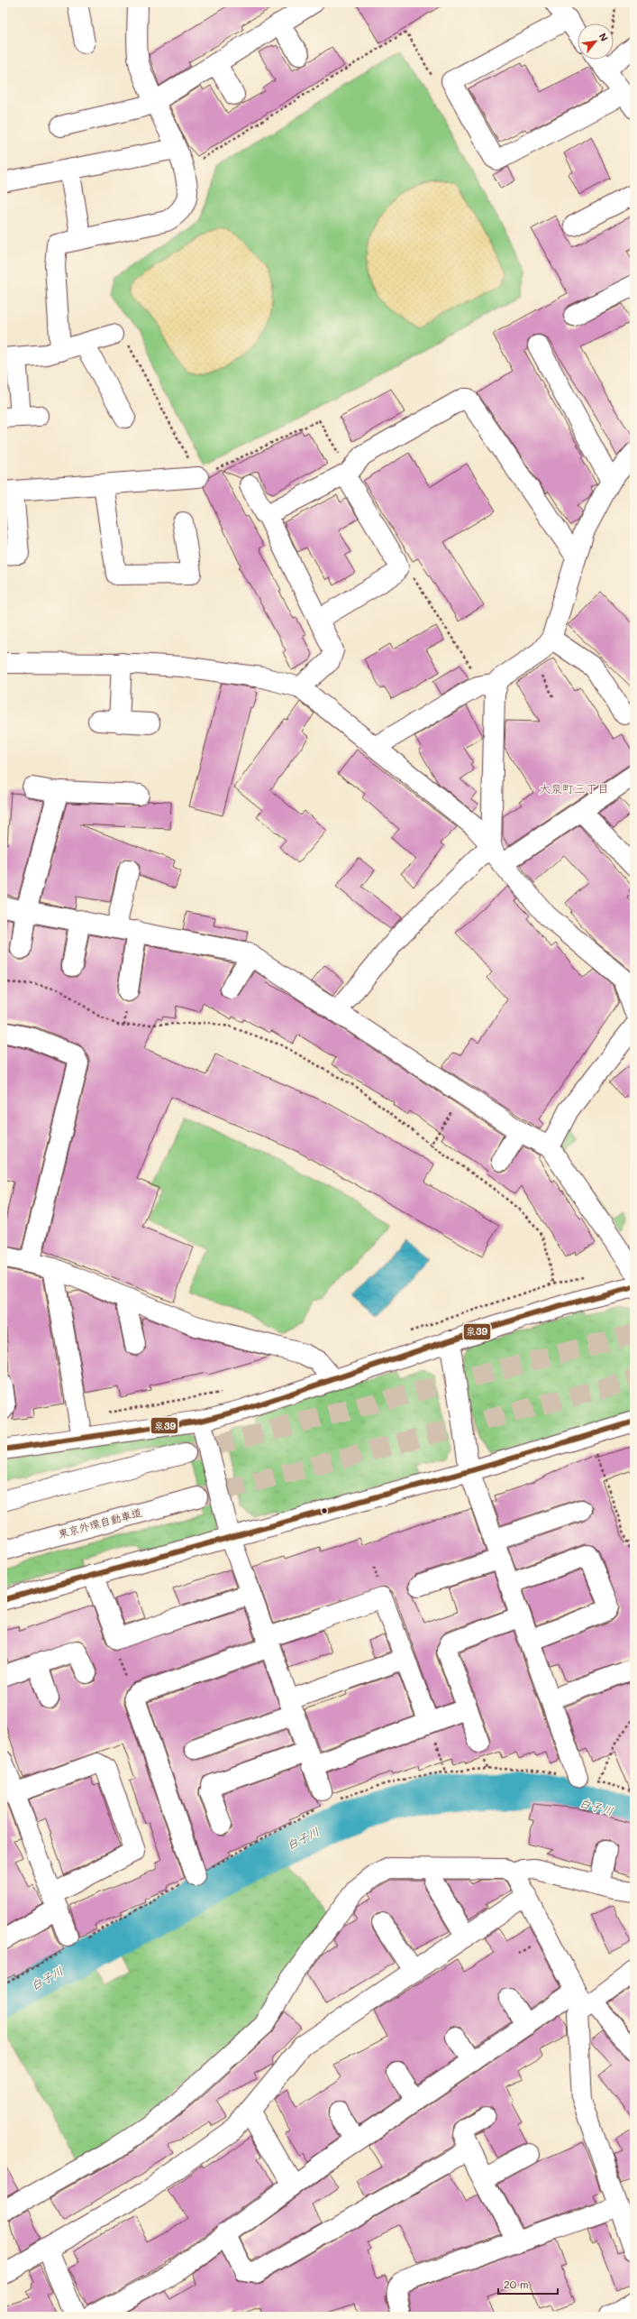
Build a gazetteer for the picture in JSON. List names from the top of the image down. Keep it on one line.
{"streets":{"main road":["東京外環自動車道"]},"districts":["大泉町三丁目"],"water":["白子川"],"lines":["transit line 泉39"],"scale_bar":"20 m","north":"top right"}
